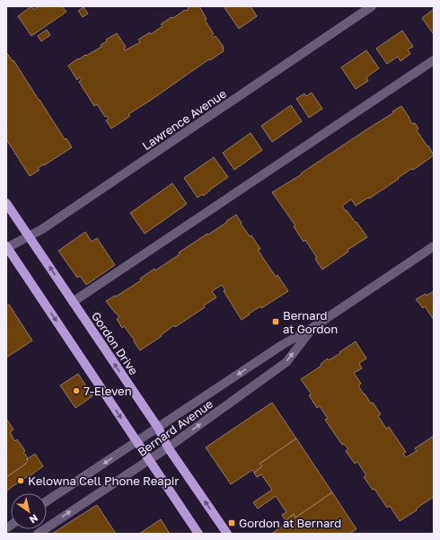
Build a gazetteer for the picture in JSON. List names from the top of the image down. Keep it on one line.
{"streets":{"main road":["Gordon Drive"],"street":["Lawrence Avenue","Bernard Avenue"]},"crossings":[["Lawrence Avenue","Gordon Drive"],["Gordon Drive","Bernard Avenue"]],"places":{"transit":["Bernard at Gordon","Gordon at Bernard"],"other":["7-Eleven","Kelowna Cell Phone Reapir"]},"north":"bottom right"}
